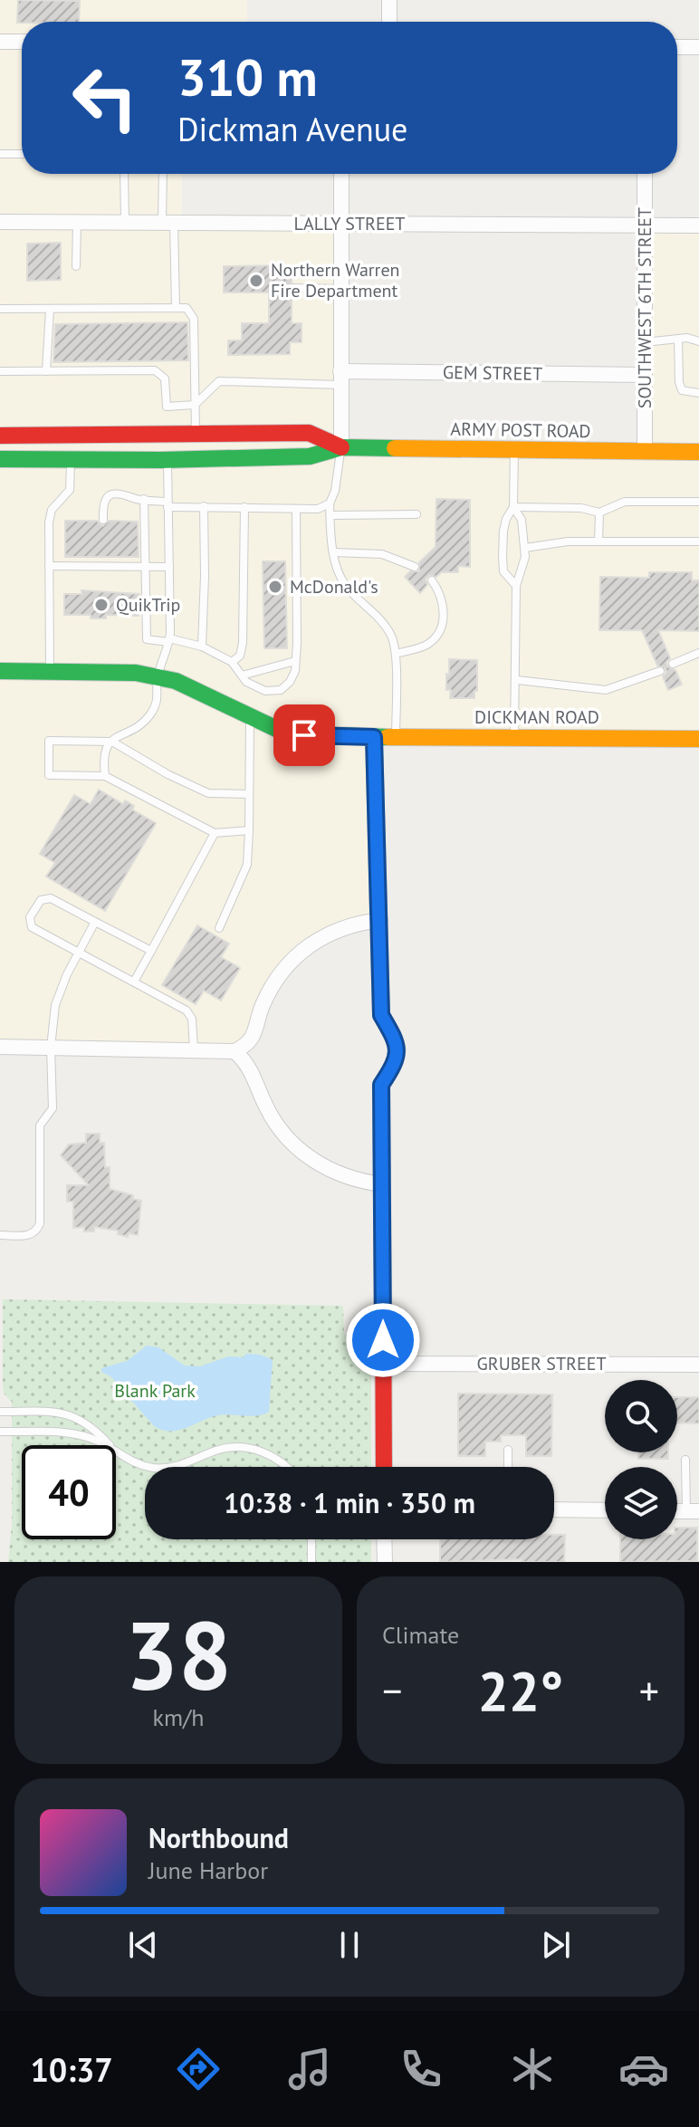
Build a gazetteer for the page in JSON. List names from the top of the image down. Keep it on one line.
{"streets":{"street":["LALLY STREET","SOUTHWEST 6TH STREET","GEM STREET","ARMY POST ROAD","DICKMAN ROAD","GRUBER STREET"]},"crossings":[["LALLY STREET","SOUTHWEST 6TH STREET"],["SOUTHWEST 6TH STREET","GEM STREET"],["SOUTHWEST 6TH STREET","ARMY POST ROAD"]],"parks":["Blank Park"],"places":["Northern Warren Fire Department","McDonald's","QuikTrip"],"page":{"turn":["310 m","Dickman Avenue"],"limit":"40","trip":"10:38 · 1 min · 350 m","tile":[["38","km/h"],"Climate"],"heat":["−","22°","+"],"song":["Northbound","June Harbor"],"tabs":"10:37"}}
